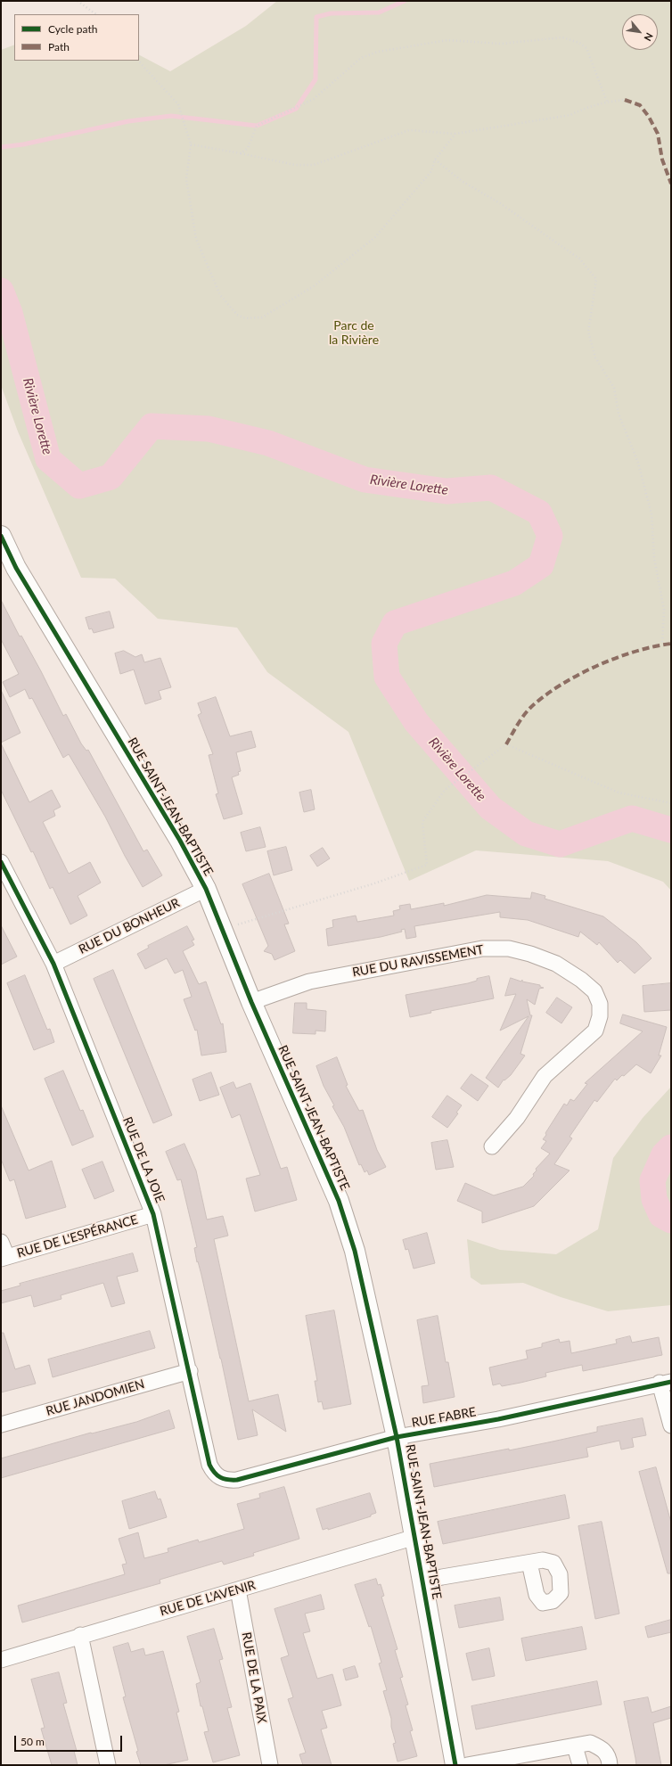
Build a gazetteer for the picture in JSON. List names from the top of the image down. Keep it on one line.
{"streets":{"street":["RUE SAINT-JEAN-BAPTISTE","RUE DU BONHEUR","RUE DU RAVISSEMENT","RUE DE LA JOIE","RUE DE L'ESPÉRANCE","RUE JANDOMIEN","RUE FABRE","RUE DE L'AVENIR","RUE DE LA PAIX"]},"crossings":[["RUE SAINT-JEAN-BAPTISTE","RUE DU BONHEUR"],["RUE SAINT-JEAN-BAPTISTE","RUE DU RAVISSEMENT"],["RUE SAINT-JEAN-BAPTISTE","RUE FABRE"],["RUE SAINT-JEAN-BAPTISTE","RUE DE L'AVENIR"],["RUE DU BONHEUR","RUE DE LA JOIE"],["RUE DE LA JOIE","RUE DE L'ESPÉRANCE"],["RUE DE LA JOIE","RUE JANDOMIEN"],["RUE DE LA JOIE","RUE FABRE"],["RUE DE L'AVENIR","RUE DE LA PAIX"]],"water":["Rivière Lorette"],"parks":["Parc de la Rivière"],"legend":["Cycle path","Path"],"scale_bar":"50 m","north":"bottom right"}
